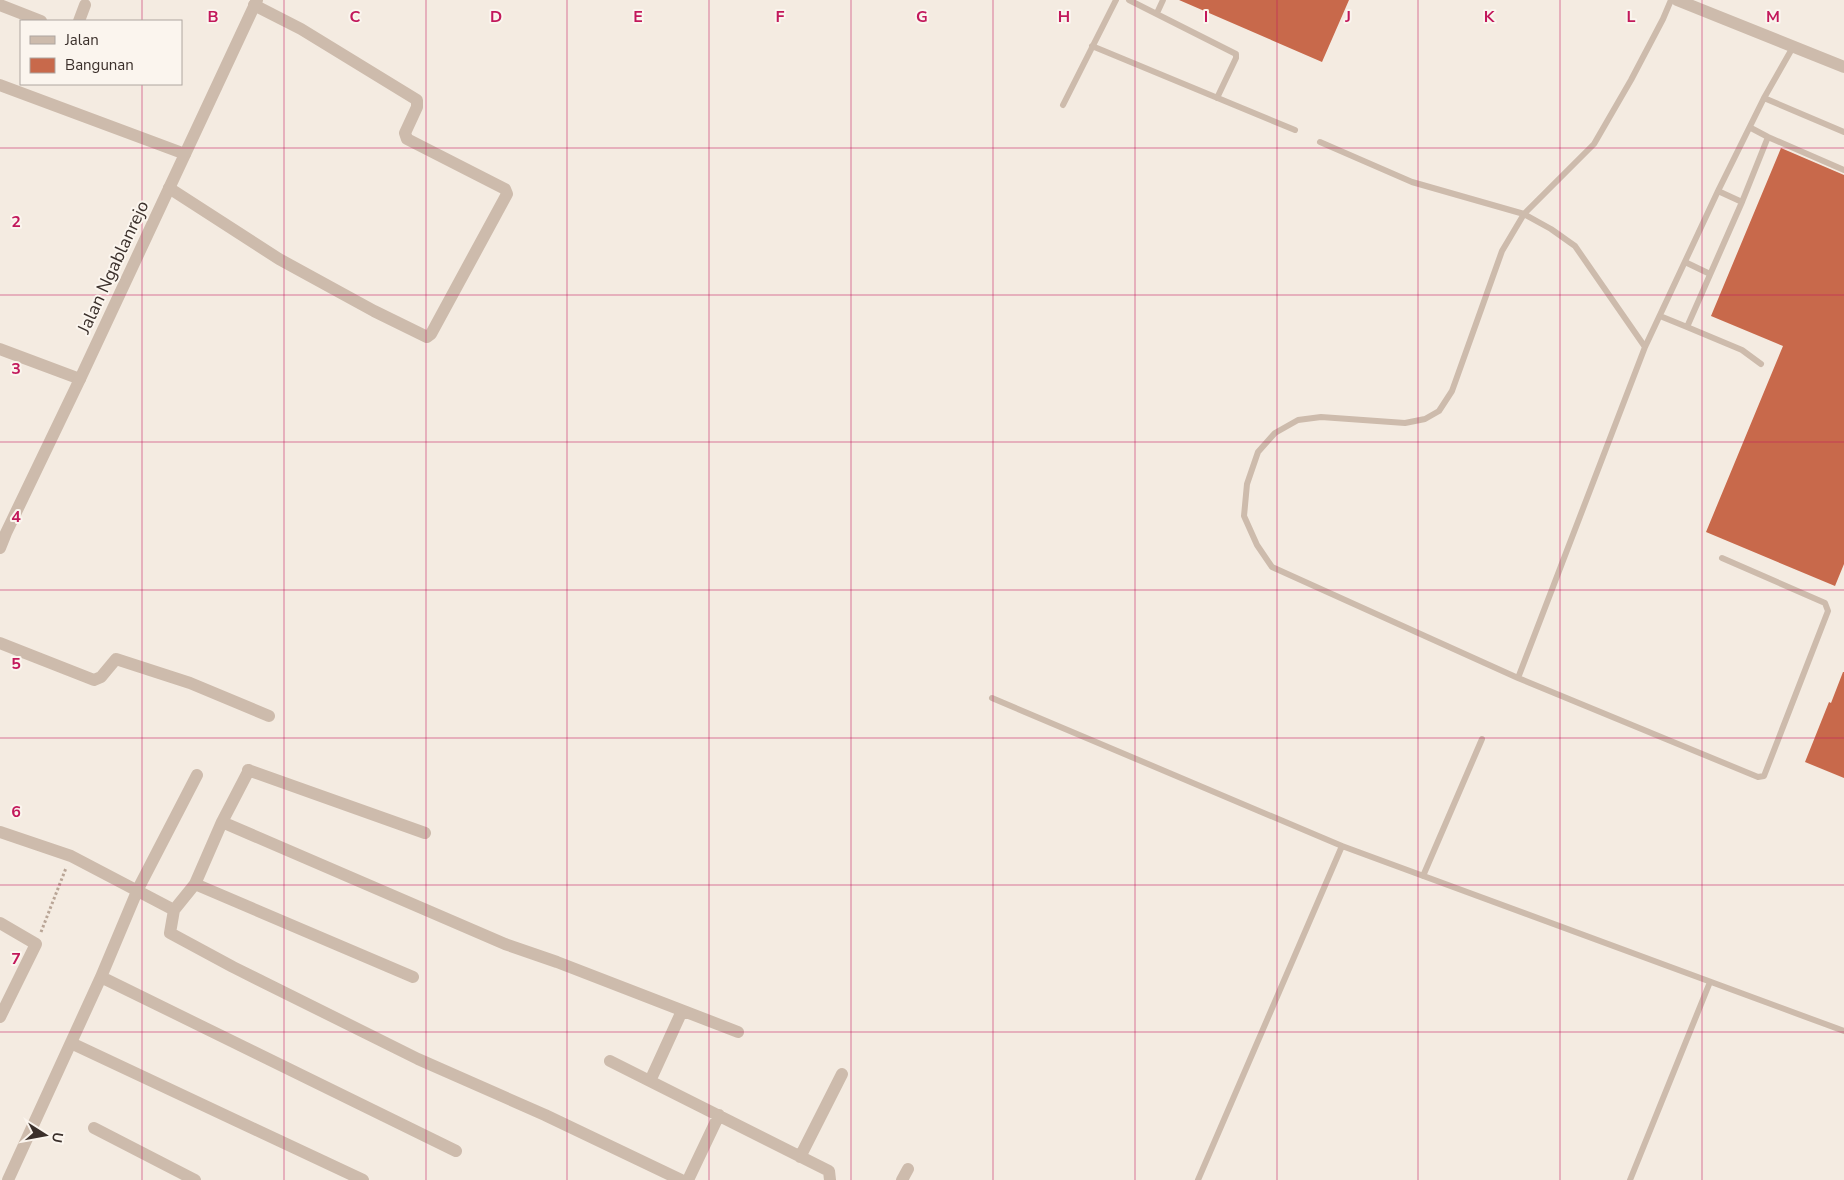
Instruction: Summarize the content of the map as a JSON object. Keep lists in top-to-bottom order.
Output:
{
  "streets": {
    "street": ["Jalan Ngablanrejo"]
  },
  "legend": ["Jalan", "Bangunan"],
  "north": "right",
  "grid": {
    "columns": [
      "B",
      "C",
      "D",
      "E",
      "F",
      "G",
      "H",
      "I",
      "J",
      "K",
      "L",
      "M"
    ],
    "rows": [
      "2",
      "3",
      "4",
      "5",
      "6",
      "7"
    ]
  }
}
